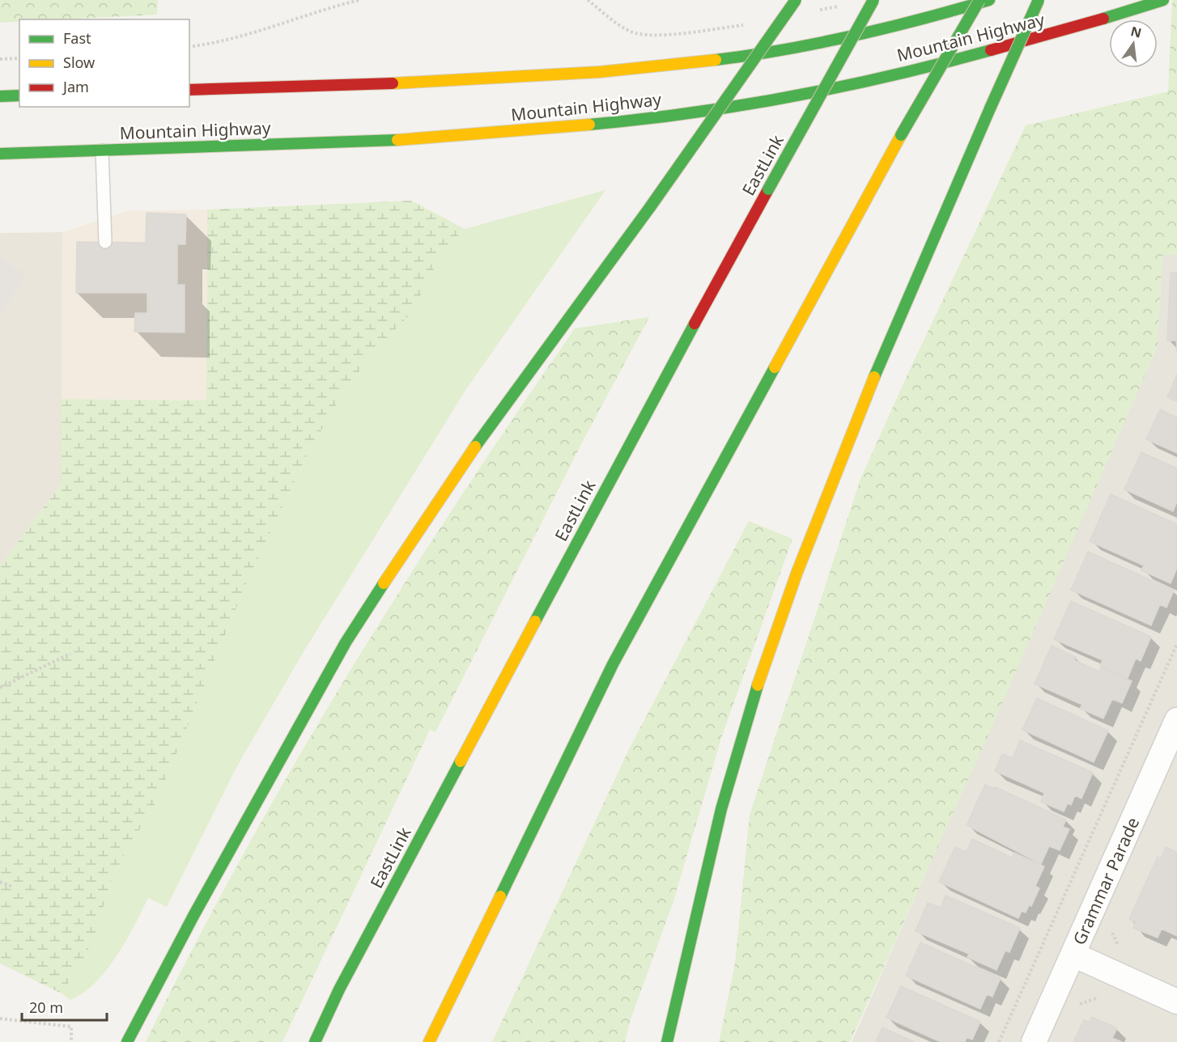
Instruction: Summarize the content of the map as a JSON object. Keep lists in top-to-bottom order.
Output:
{
  "streets": {
    "main road": ["Mountain Highway", "EastLink"],
    "street": ["Grammar Parade"]
  },
  "legend": ["Fast", "Slow", "Jam"],
  "scale_bar": "20 m",
  "north": "top"
}
